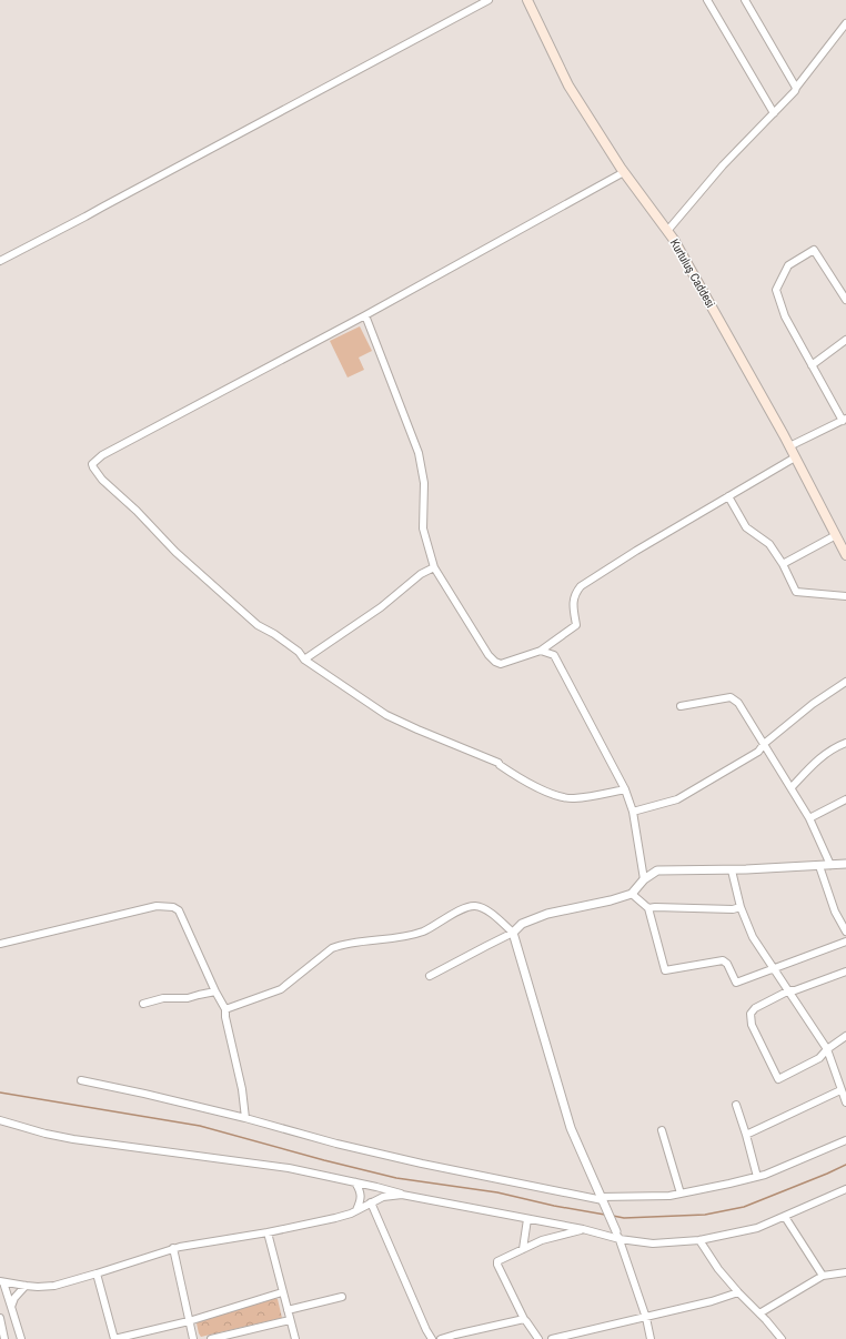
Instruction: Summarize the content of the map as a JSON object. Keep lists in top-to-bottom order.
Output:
{
  "streets": {
    "main road": ["Kurtuluş Caddesi"]
  }
}
